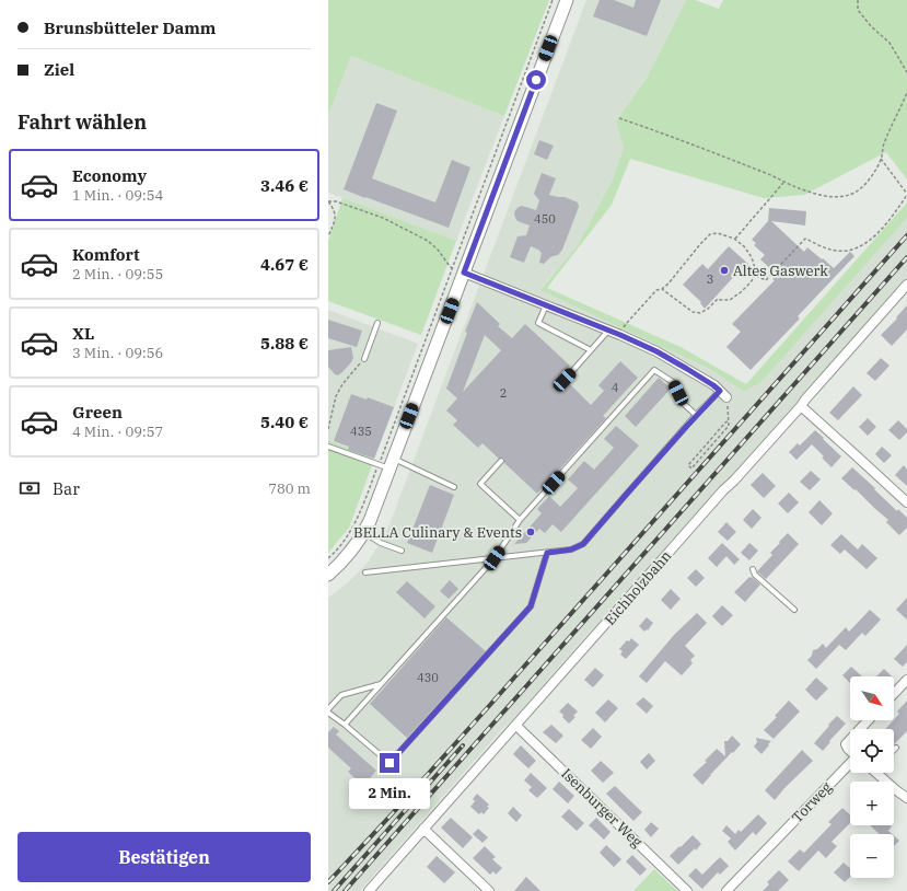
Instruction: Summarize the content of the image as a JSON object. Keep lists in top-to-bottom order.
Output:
{
  "streets": {
    "street": ["Eichholzbahn", "Torweg", "Isenburger Weg"]
  },
  "crossings": [
    ["Eichholzbahn", "Isenburger Weg"]
  ],
  "places": ["Altes Gaswerk", "BELLA Culinary & Events"],
  "house_numbers": [
    "450",
    "3",
    "4",
    "2",
    "435",
    "430"
  ],
  "north": "bottom right",
  "page": {
    "banner": ["Brunsbütteler Damm", "Ziel"],
    "heading": "Fahrt wählen",
    "list": [
      {
        "name": "Economy",
        "note": "1 Min. · 09:54",
        "value": "3.46 €"
      },
      {
        "name": "Komfort",
        "note": "2 Min. · 09:55",
        "value": "4.67 €"
      },
      {
        "name": "XL",
        "note": "3 Min. · 09:56",
        "value": "5.88 €"
      },
      {
        "name": "Green",
        "note": "4 Min. · 09:57",
        "value": "5.40 €"
      }
    ],
    "pay": ["Bar", "780 m"],
    "map_buttons": ["+", "−"],
    "bubble": "2 Min.",
    "buttons": "Bestätigen"
  }
}
